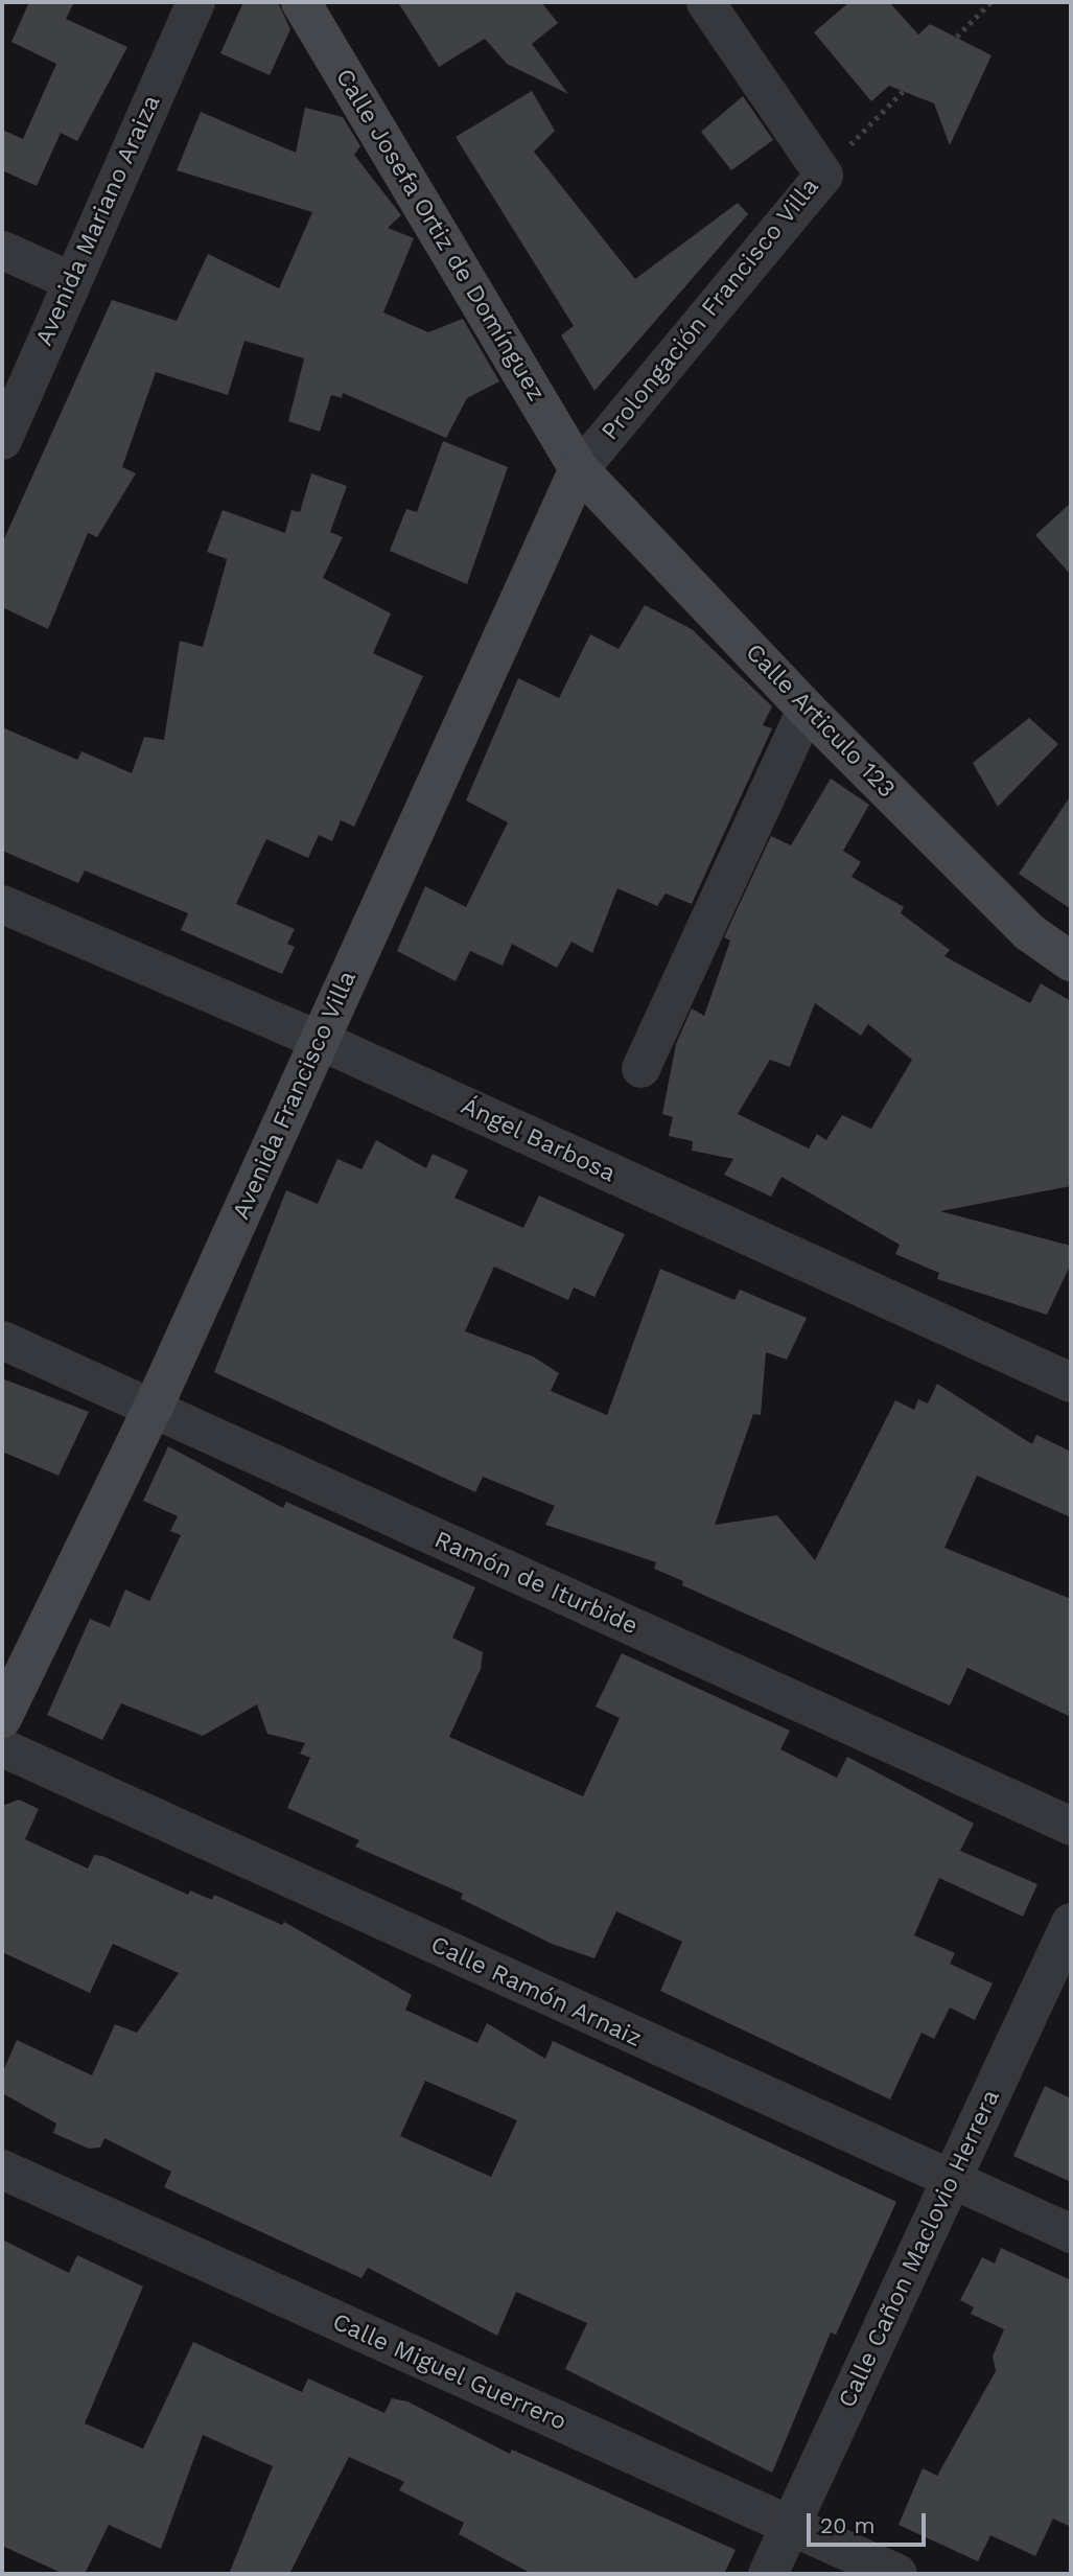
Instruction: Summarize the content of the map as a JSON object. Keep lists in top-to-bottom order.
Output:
{
  "streets": {
    "main road": ["Calle Josefa Ortiz de Domínguez", "Calle Articulo 123", "Avenida Francisco Villa"],
    "street": [
      "Avenida Mariano Araiza",
      "Prolongación Francisco Villa",
      "Ángel Barbosa",
      "Ramón de Iturbide",
      "Calle Ramón Arnaiz",
      "Calle Cañon Maclovio Herrera",
      "Calle Miguel Guerrero"
    ]
  },
  "crossings": [
    ["Calle Josefa Ortiz de Domínguez", "Prolongación Francisco Villa"],
    ["Calle Josefa Ortiz de Domínguez", "Calle Articulo 123"],
    ["Calle Josefa Ortiz de Domínguez", "Avenida Francisco Villa"],
    ["Prolongación Francisco Villa", "Calle Articulo 123"],
    ["Prolongación Francisco Villa", "Avenida Francisco Villa"],
    ["Calle Articulo 123", "Avenida Francisco Villa"],
    ["Avenida Francisco Villa", "Ángel Barbosa"],
    ["Avenida Francisco Villa", "Ramón de Iturbide"],
    ["Calle Ramón Arnaiz", "Calle Cañon Maclovio Herrera"],
    ["Calle Cañon Maclovio Herrera", "Calle Miguel Guerrero"]
  ],
  "scale_bar": "20 m"
}
